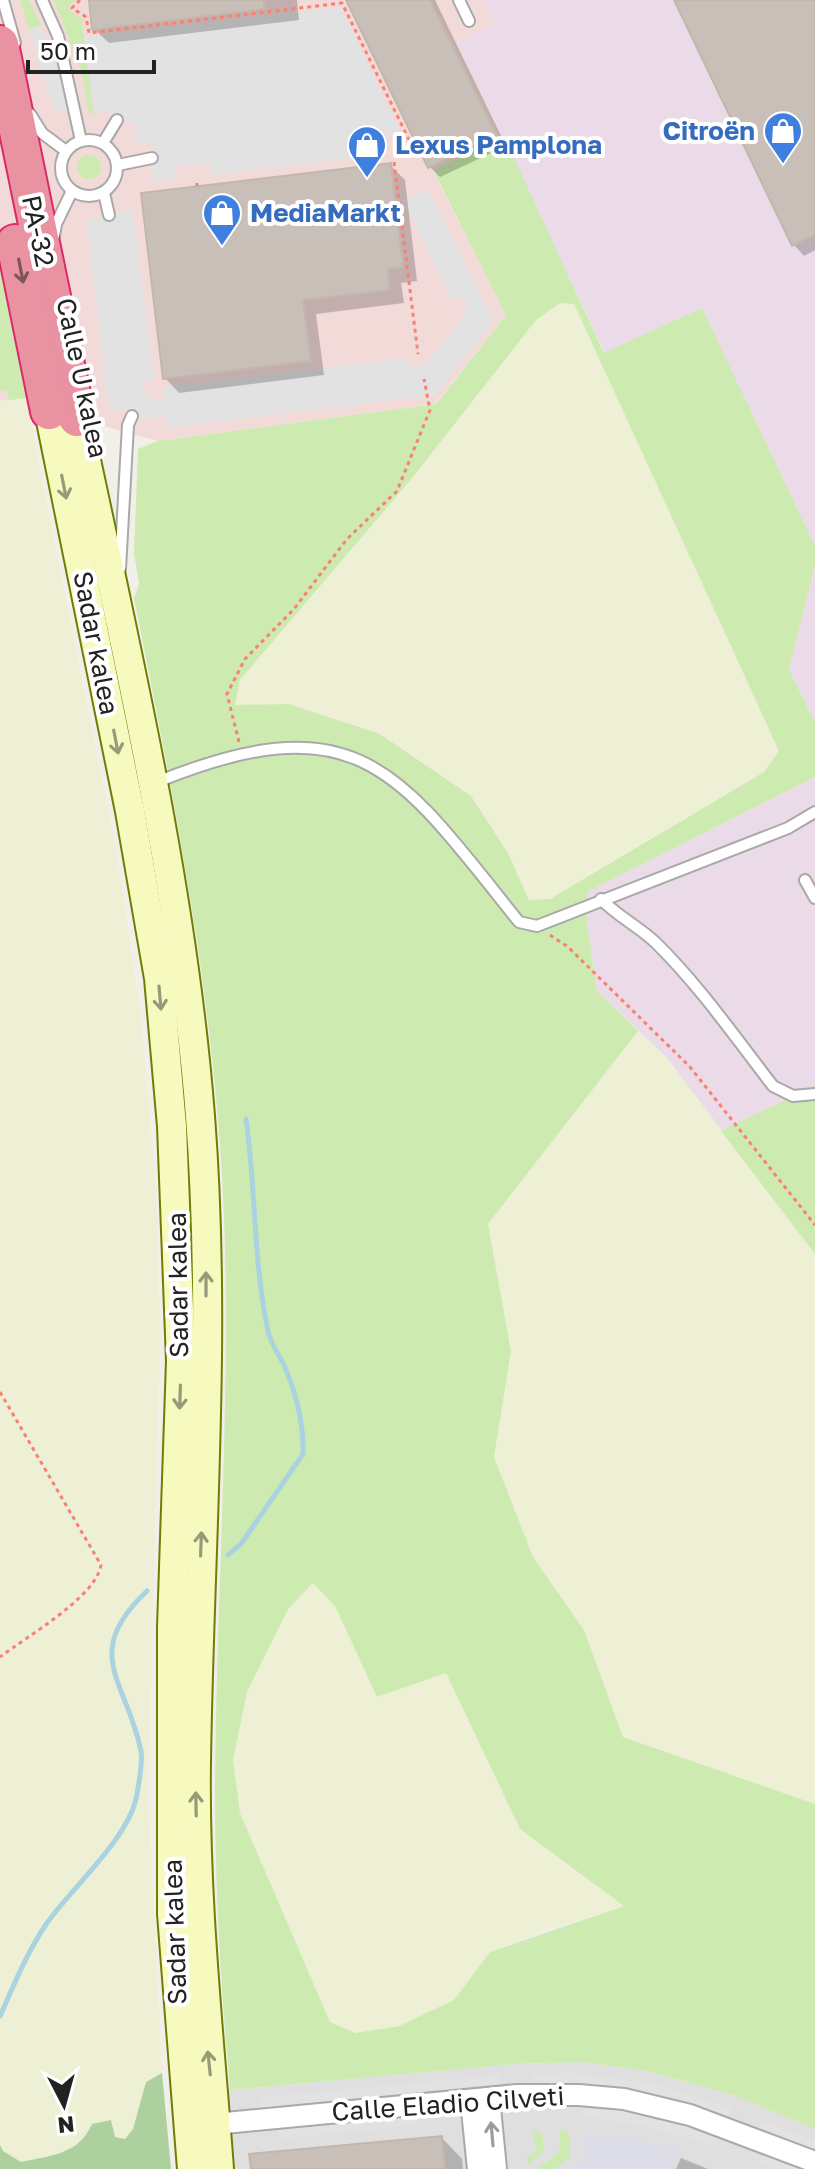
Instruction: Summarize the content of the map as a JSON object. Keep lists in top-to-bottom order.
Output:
{
  "streets": {
    "highway": ["PA-32"],
    "street": ["Sadar kalea", "Calle Eladio Cilveti"],
    "lane": ["Calle U kalea"]
  },
  "crossings": [
    ["PA-32", "Sadar kalea"],
    ["Calle U kalea", "Sadar kalea"],
    ["Sadar kalea", "Calle Eladio Cilveti"]
  ],
  "places": {
    "shop": ["Citroën", "Lexus Pamplona", "MediaMarkt"]
  },
  "scale_bar": "50 m",
  "north": "bottom"
}
